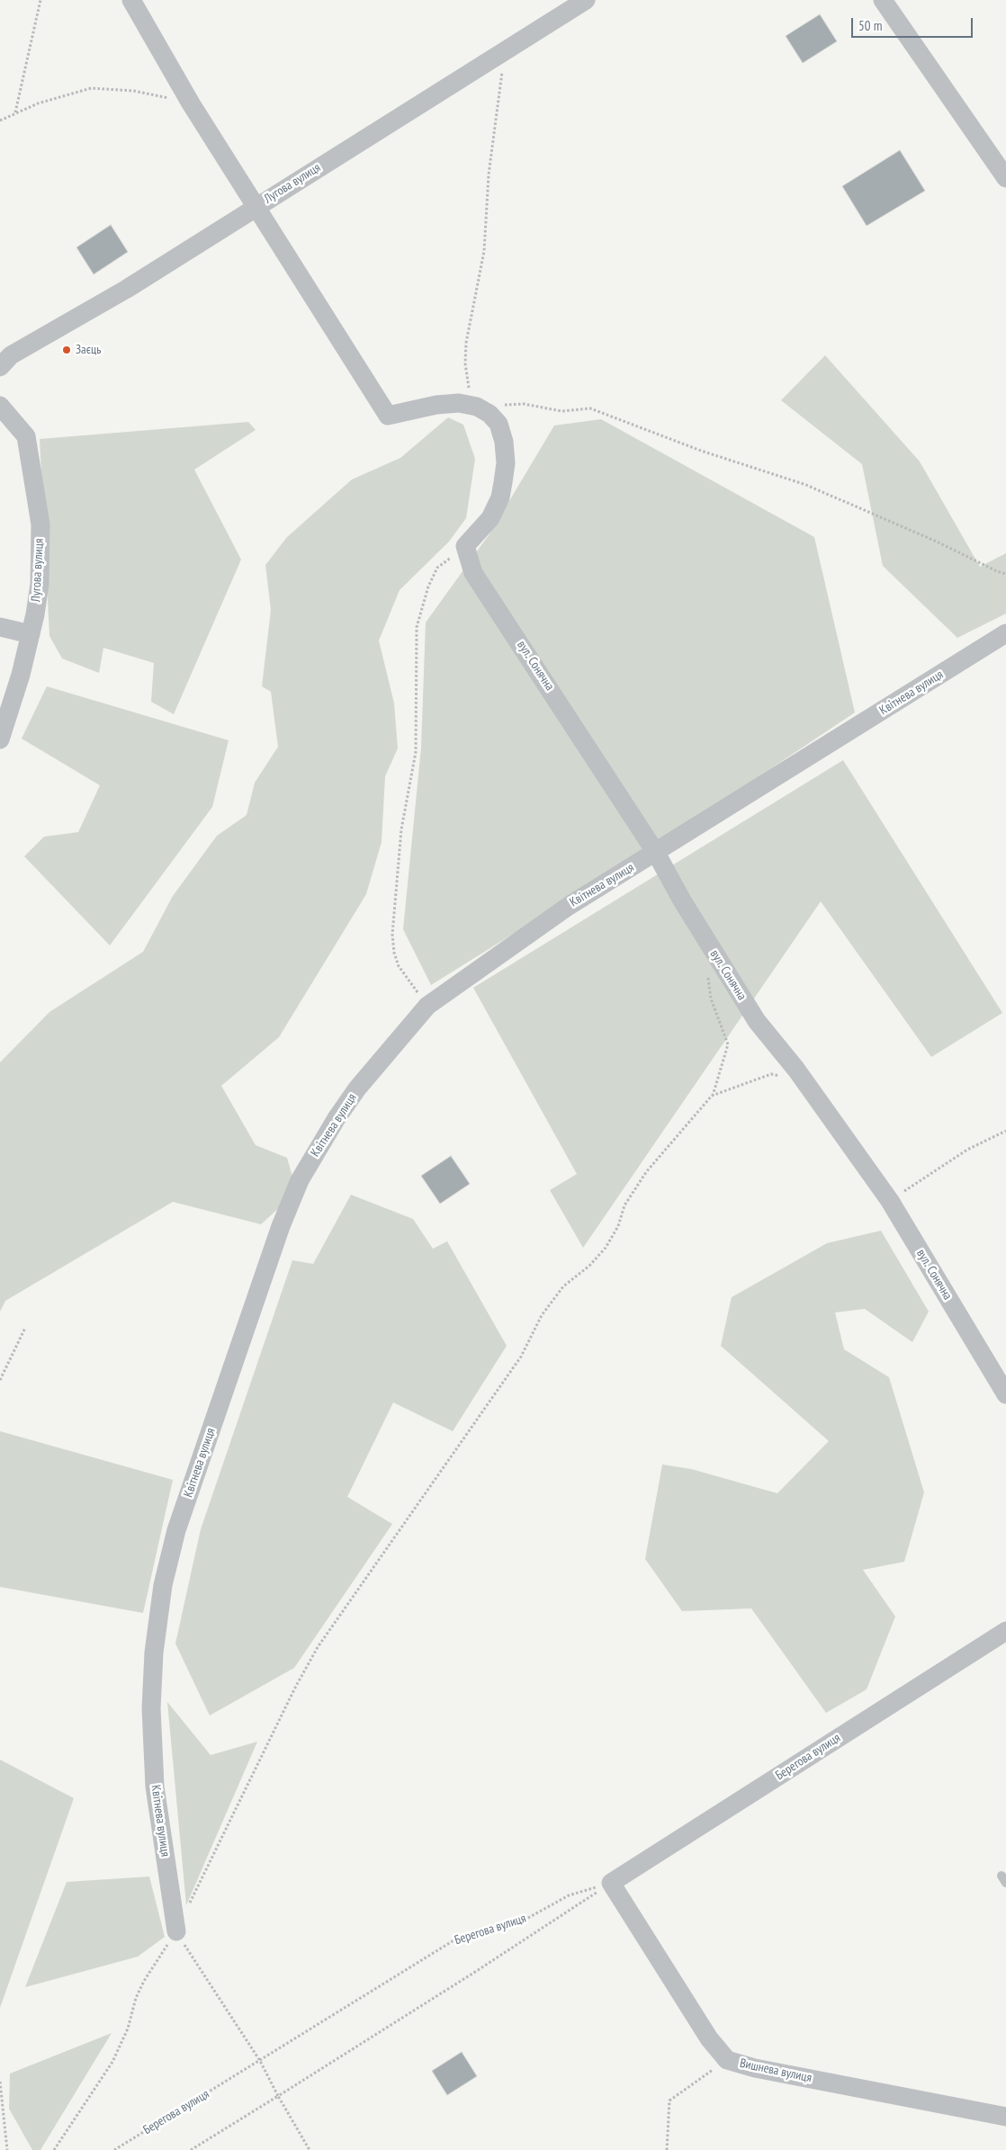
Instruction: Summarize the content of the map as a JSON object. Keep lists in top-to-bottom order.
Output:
{
  "streets": {
    "street": [
      "Лугова вулиця",
      "вул. Сонячна",
      "Квітнева вулиця",
      "Берегова вулиця",
      "Вишнева вулиця"
    ]
  },
  "crossings": [
    ["вул. Сонячна", "Квітнева вулиця"],
    ["Берегова вулиця", "Вишнева вулиця"]
  ],
  "places": ["Заєць"],
  "scale_bar": "50 m"
}
